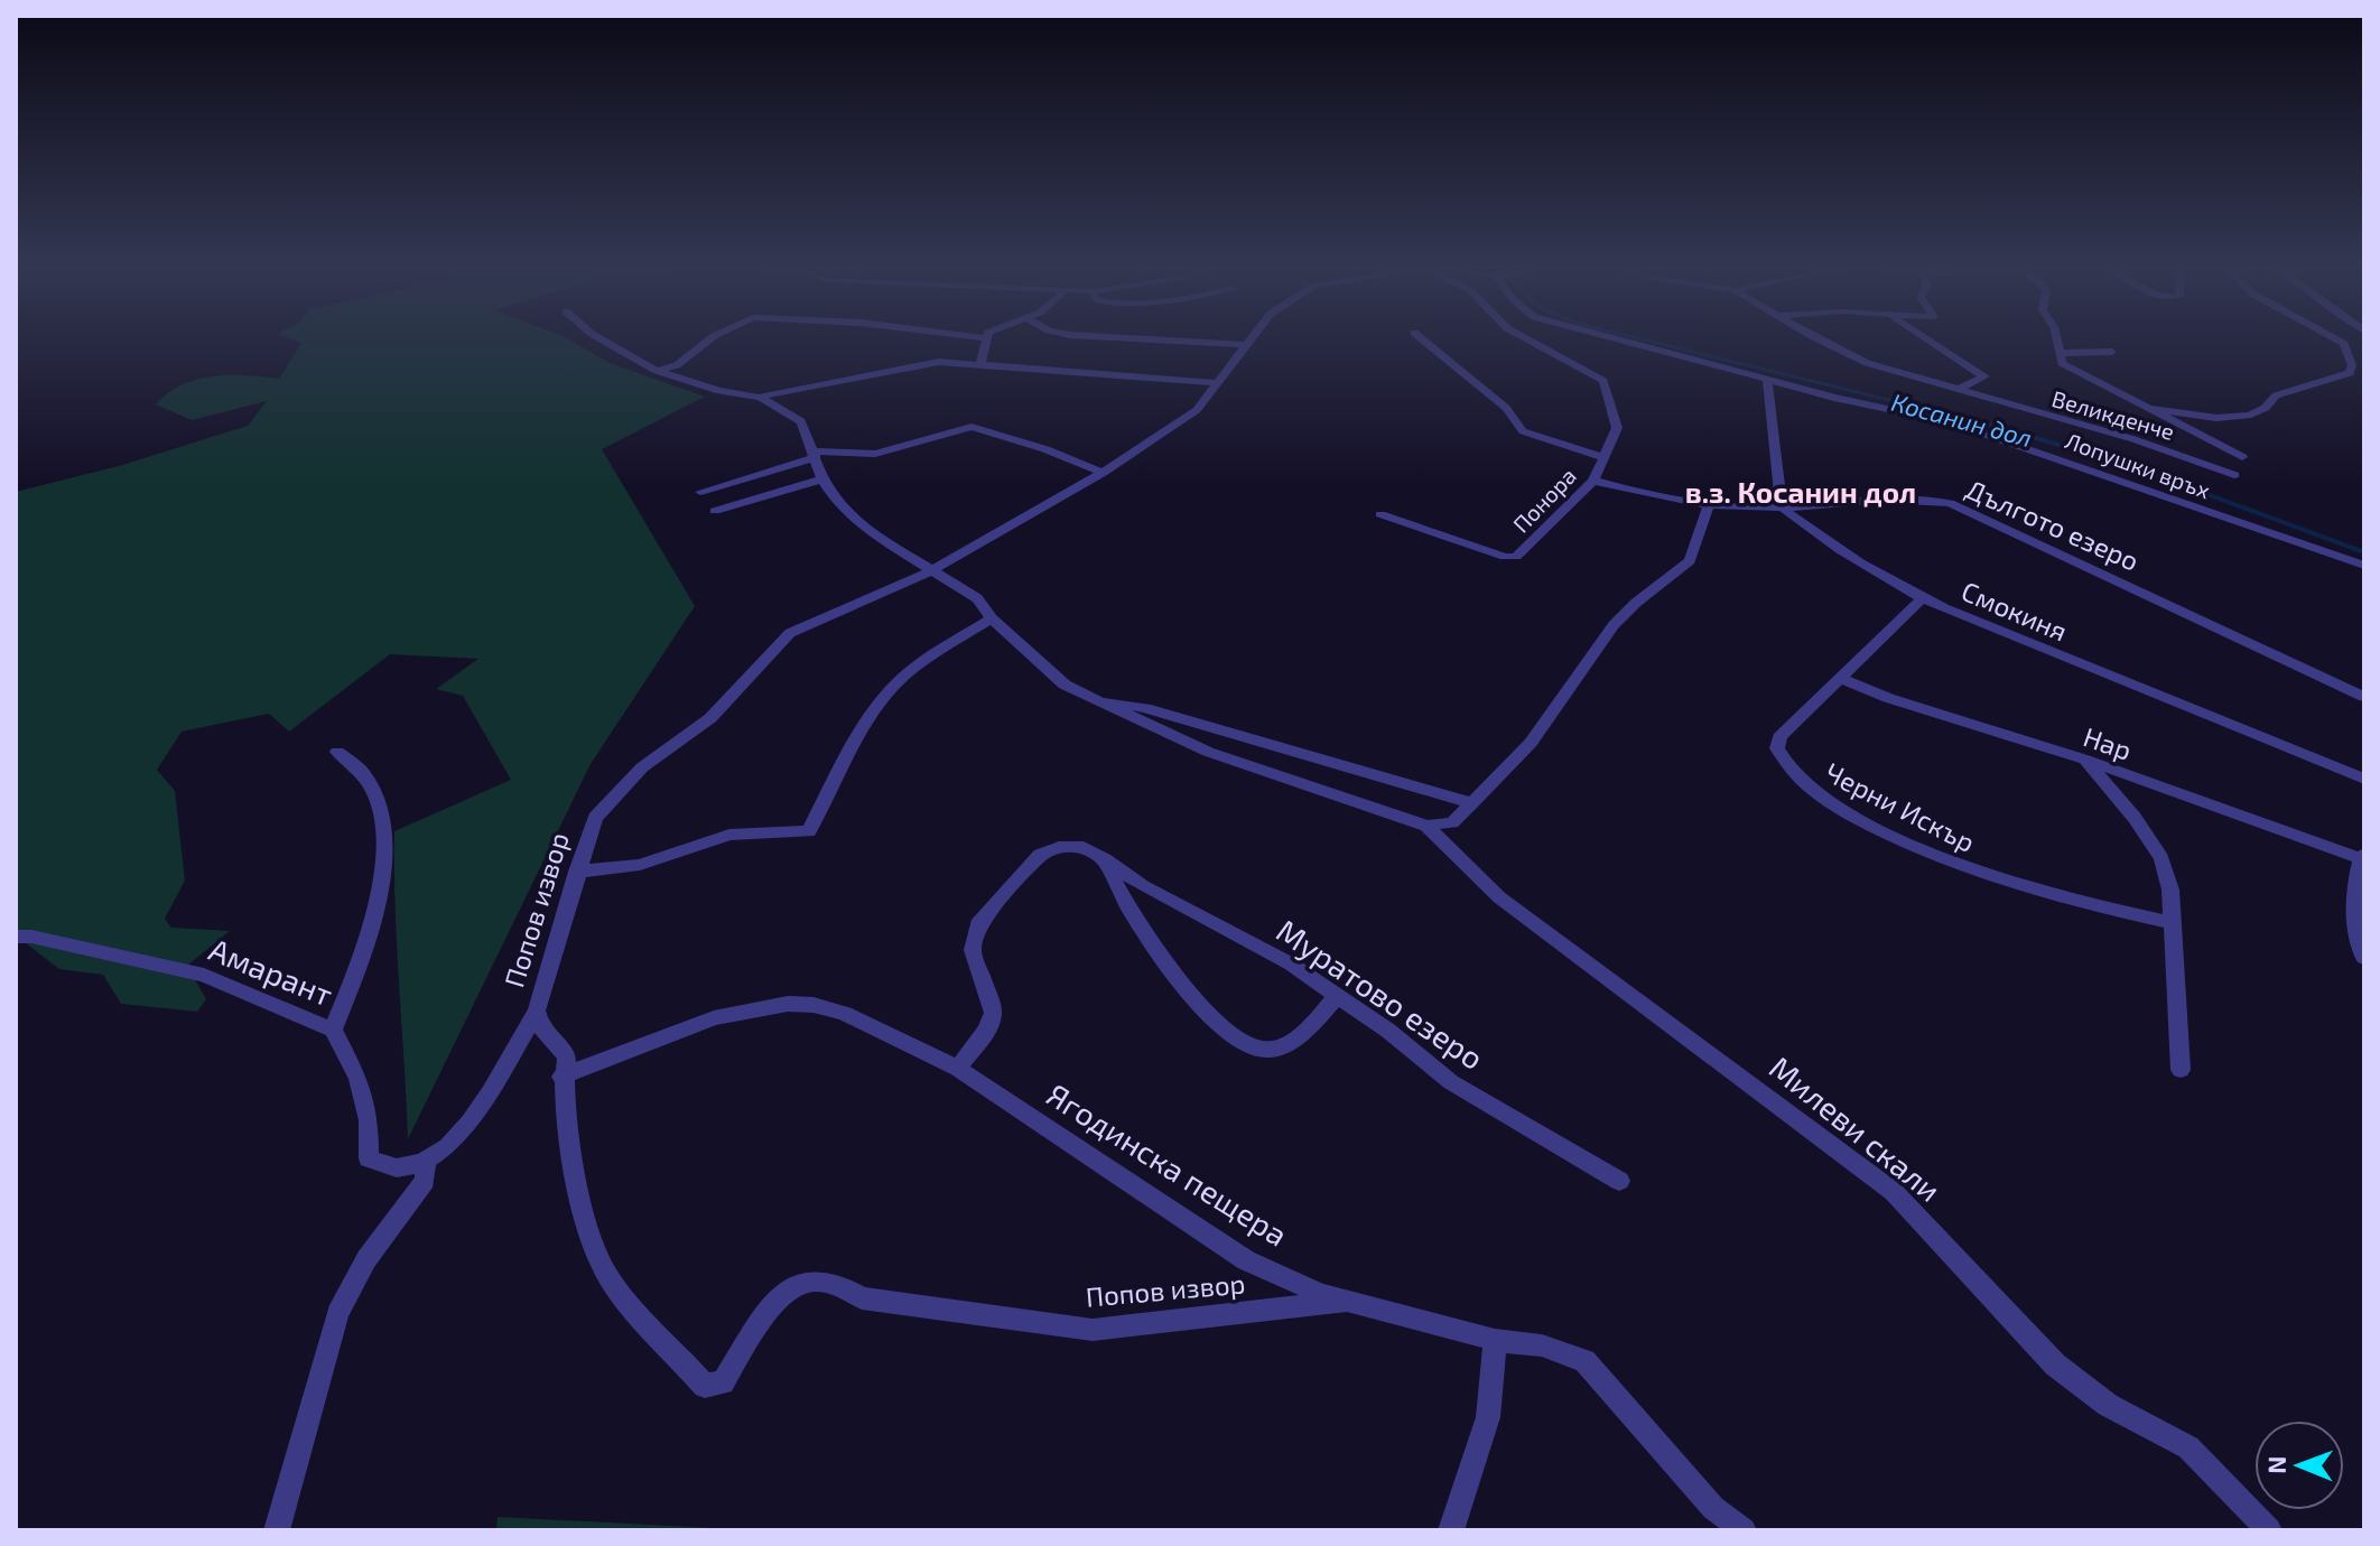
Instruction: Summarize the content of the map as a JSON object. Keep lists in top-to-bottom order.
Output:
{
  "streets": {
    "street": [
      "Великденче",
      "Лопушки връх",
      "Понора",
      "Дългото езеро",
      "Смокиня",
      "Нар",
      "Черни Искър",
      "Попов извор",
      "Амарант",
      "Муратово езеро",
      "Милеви скали",
      "Ягодинска пещера"
    ]
  },
  "crossings": [
    ["Понора", "Дългото езеро"],
    ["Дългото езеро", "Смокиня"],
    ["Смокиня", "Черни Искър"],
    ["Нар", "Черни Искър"],
    ["Попов извор", "Ягодинска пещера"],
    ["Муратово езеро", "Ягодинска пещера"]
  ],
  "districts": ["в.з. Косанин дол"],
  "water": ["Косанин дол"],
  "north": "left"
}
